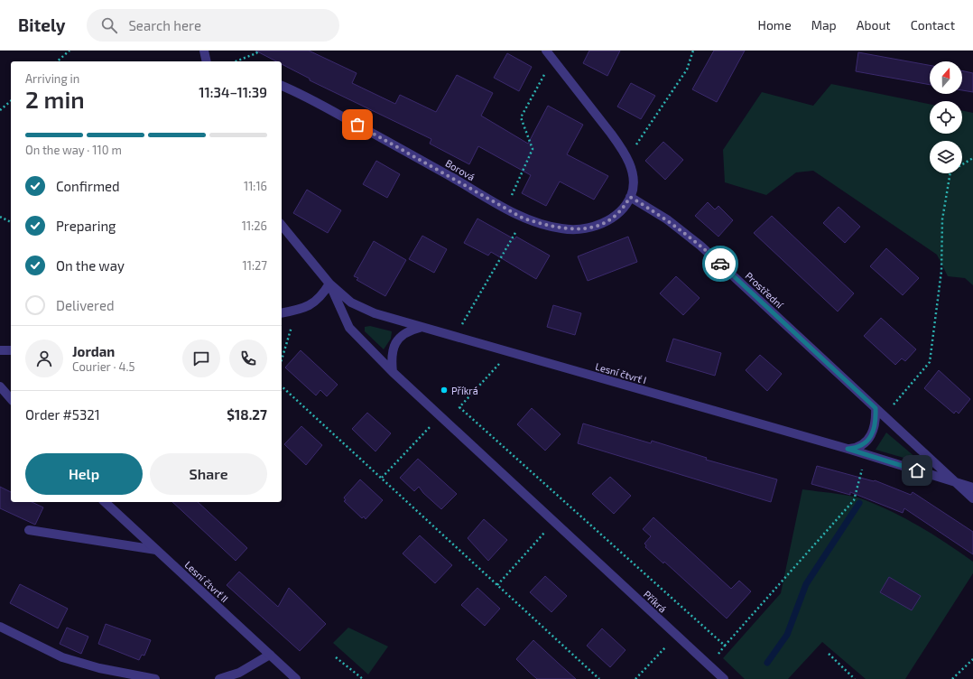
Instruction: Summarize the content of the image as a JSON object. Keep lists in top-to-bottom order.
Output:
{
  "streets": {
    "street": [
      "Borová",
      "Prostřední",
      "Lesní čtvrť I",
      "Lesní čtvrť II",
      "Příkrá"
    ]
  },
  "crossings": [
    ["Borová", "Prostřední"],
    ["Prostřední", "Lesní čtvrť I"],
    ["Lesní čtvrť I", "Příkrá"]
  ],
  "places": ["Příkrá"],
  "north": "top",
  "page": {
    "header": "Bitely",
    "search": "Search here",
    "nav": [
      "Home",
      "Map",
      "About",
      "Contact"
    ],
    "heading": ["2 min", "Arriving in", "11:34–11:39"],
    "panel": [
      "Jordan",
      "Courier · 4.5",
      "Order #5321",
      "$18.27"
    ],
    "bar": "On the way · 110 m",
    "list": [
      ["Confirmed", "11:16"],
      ["Preparing", "11:26"],
      ["On the way", "11:27"],
      "Delivered"
    ],
    "buttons": ["Help", "Share"]
  }
}
